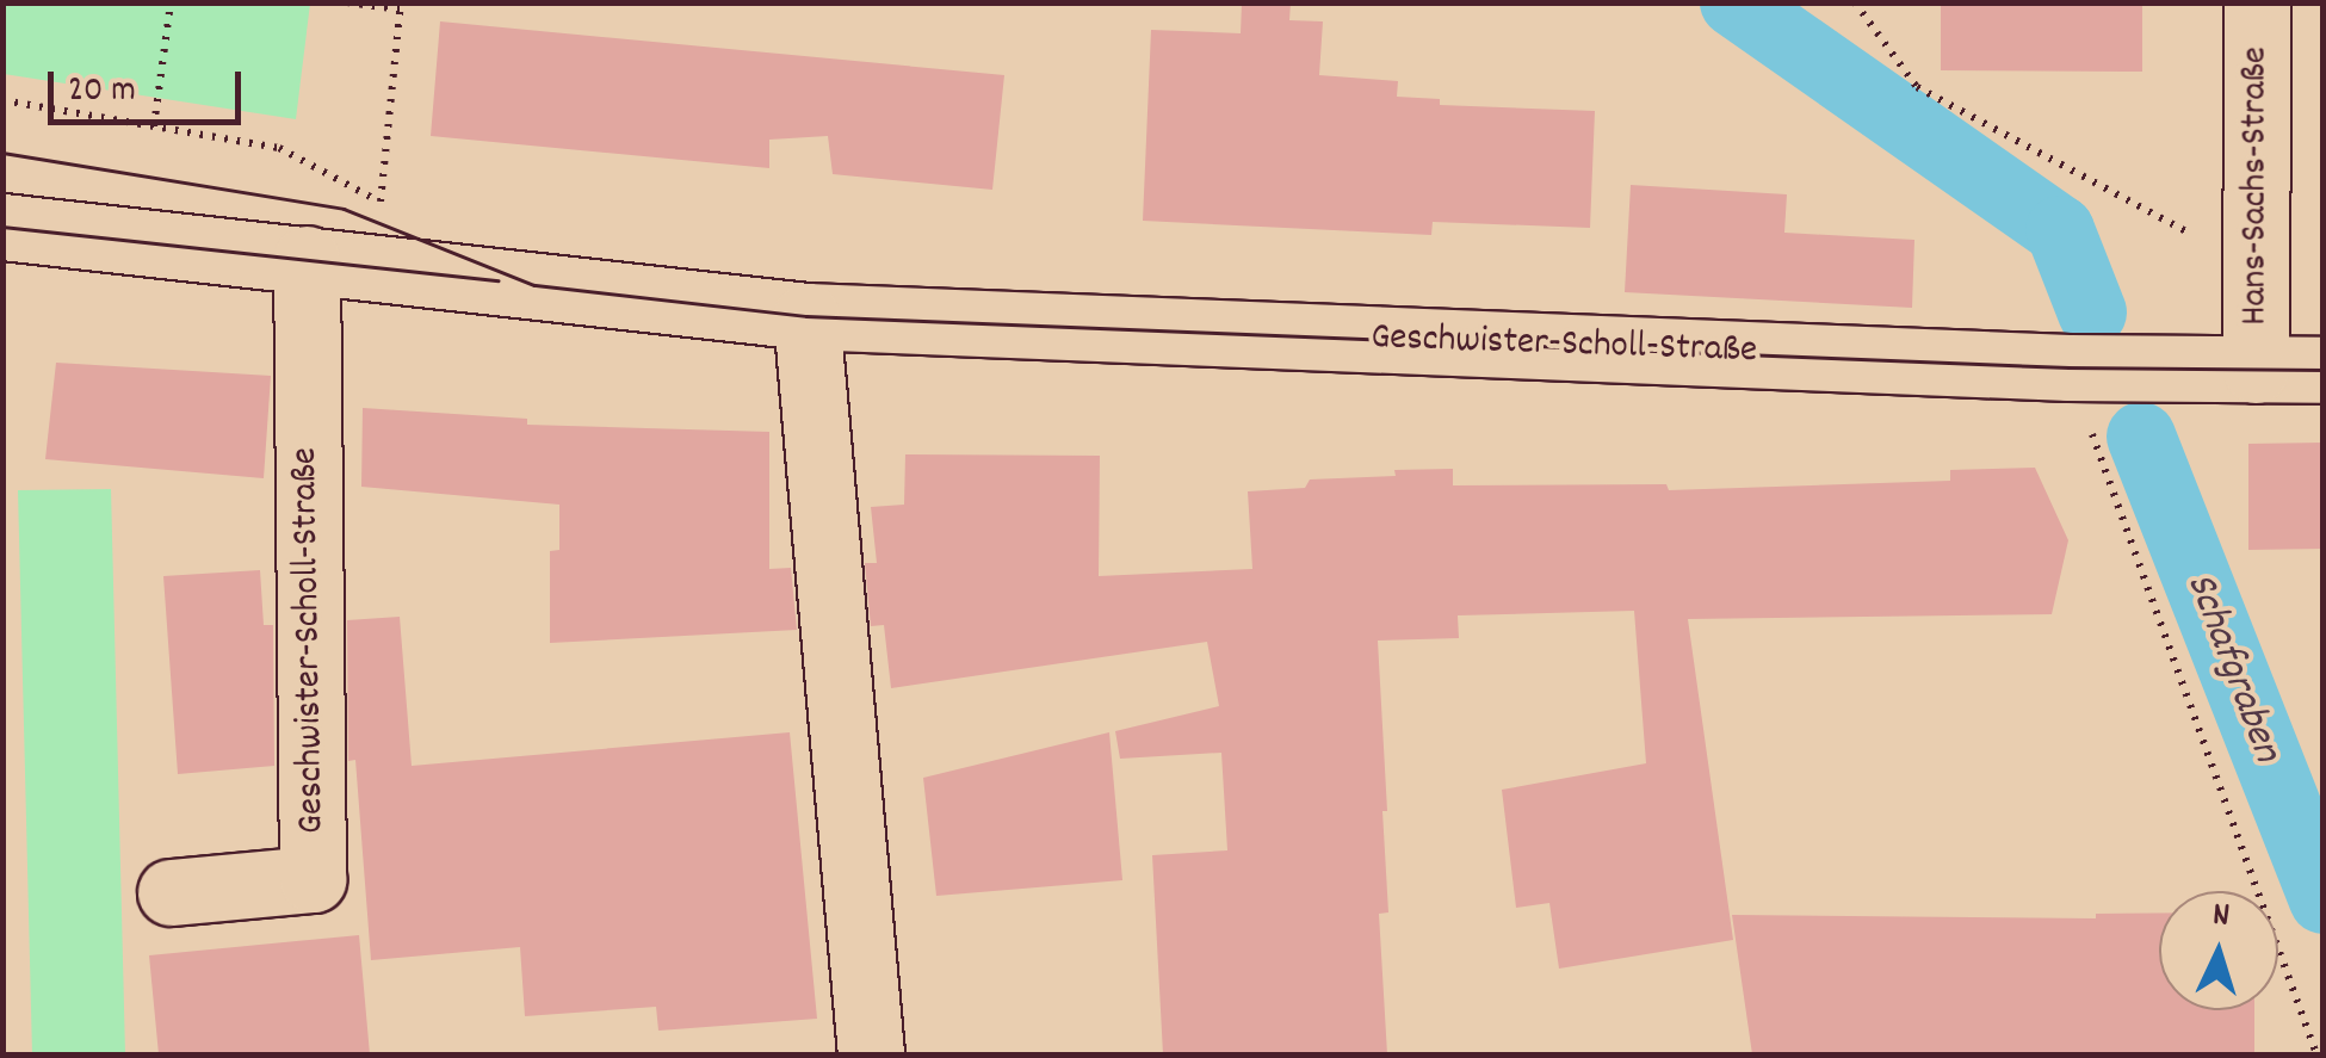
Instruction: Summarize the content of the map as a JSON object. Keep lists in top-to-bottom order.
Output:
{
  "streets": {
    "street": ["Hans-Sachs-Straße", "Geschwister-Scholl-Straße"]
  },
  "crossings": [
    ["Hans-Sachs-Straße", "Geschwister-Scholl-Straße"]
  ],
  "water": ["Schafgraben"],
  "scale_bar": "20 m",
  "north": "top"
}
